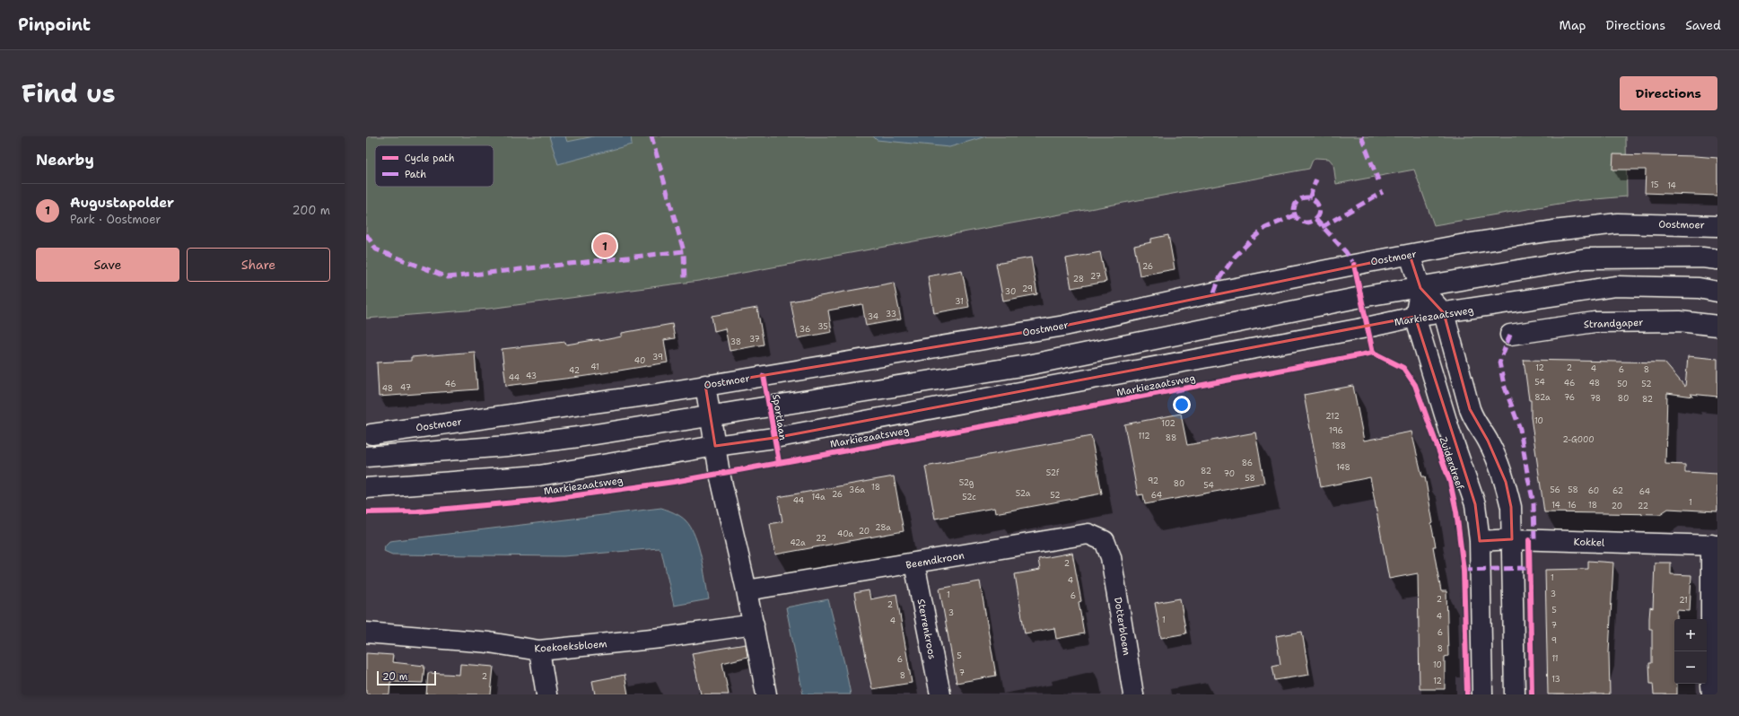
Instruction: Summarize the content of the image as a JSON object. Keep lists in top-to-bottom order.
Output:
{
  "streets": {
    "street": [
      "Oostmoer",
      "Markiezaatsweg",
      "Strandgaper",
      "Zuiderdreef",
      "Kokkel",
      "Beemdkroon",
      "Dotterbloem",
      "Sterrenkroos",
      "Koekoeksbloem"
    ],
    "cycle path": ["Sportlaan"]
  },
  "crossings": [
    ["Oostmoer", "Zuiderdreef"],
    ["Markiezaatsweg", "Zuiderdreef"],
    ["Zuiderdreef", "Kokkel"],
    ["Beemdkroon", "Dotterbloem"],
    ["Beemdkroon", "Sterrenkroos"]
  ],
  "house_numbers": [
    "15",
    "14",
    "26",
    "27",
    "28",
    "29",
    "30",
    "31",
    "33",
    "34",
    "35",
    "36",
    "37",
    "38",
    "39",
    "40",
    "41",
    "12",
    "2",
    "4",
    "6",
    "8",
    "42",
    "43",
    "44",
    "54",
    "46",
    "48",
    "46",
    "50",
    "52",
    "47",
    "48",
    "82a",
    "76",
    "78",
    "80",
    "82",
    "212",
    "10",
    "102",
    "196",
    "112",
    "88",
    "2-G000",
    "188",
    "86",
    "148",
    "82",
    "52f",
    "70",
    "58",
    "92",
    "52g",
    "80",
    "54",
    "18",
    "36a",
    "56",
    "58",
    "60",
    "62",
    "64",
    "52a",
    "26",
    "52",
    "64",
    "14a",
    "52c",
    "44",
    "1",
    "14",
    "16",
    "18",
    "20",
    "22",
    "28a",
    "20",
    "40a",
    "22",
    "42a",
    "2",
    "1",
    "4",
    "3",
    "1",
    "6",
    "2",
    "21",
    "2",
    "5",
    "3",
    "4",
    "1",
    "4",
    "7",
    "6",
    "9",
    "8",
    "5",
    "11",
    "6",
    "10",
    "7",
    "8",
    "2",
    "13",
    "12"
  ],
  "legend": ["Cycle path", "Path"],
  "scale_bar": "20 m",
  "page": {
    "header": "Pinpoint",
    "nav": ["Map", "Directions", "Saved"],
    "title": "Find us",
    "buttons": [
      "Directions",
      ["Save", "Share"]
    ],
    "heading": "Nearby",
    "list": [
      {
        "mark": "1",
        "name": "Augustapolder",
        "note": "Park · Oostmoer",
        "value": "200 m"
      }
    ],
    "pins": "1",
    "map_buttons": ["+", "−"],
    "scale": "20 m"
  }
}
